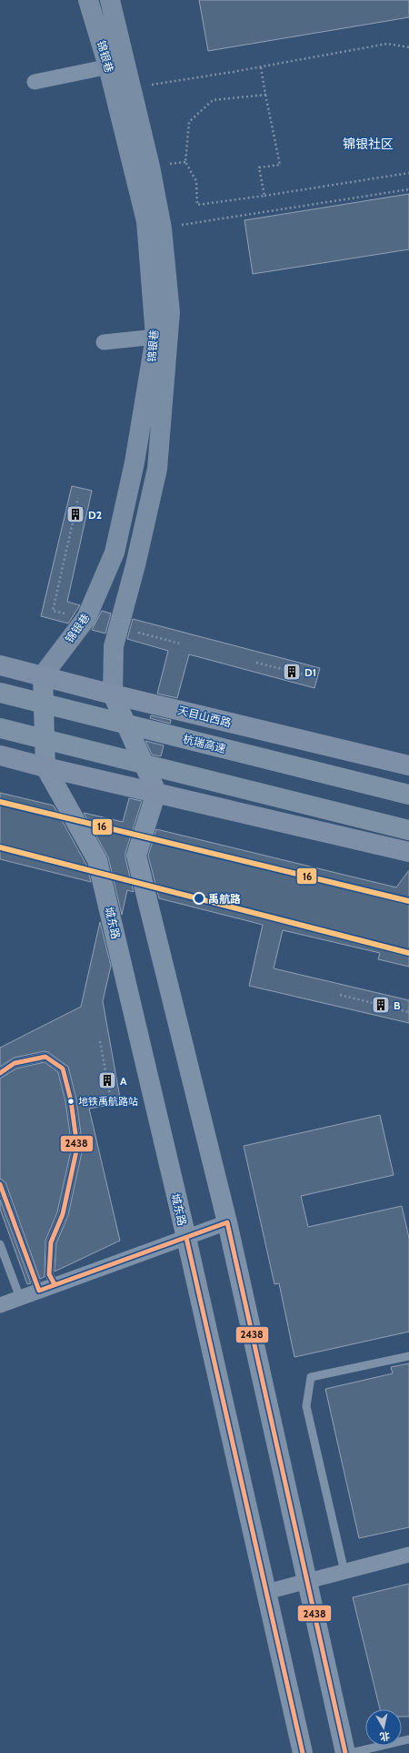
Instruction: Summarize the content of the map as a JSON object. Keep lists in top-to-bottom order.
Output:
{
  "streets": {
    "highway": ["天目山西路", "杭瑞高速"],
    "main road": ["锦银巷"],
    "street": ["城东路"]
  },
  "crossings": [
    ["锦银巷", "天目山西路"],
    ["锦银巷", "城东路"],
    ["天目山西路", "城东路"]
  ],
  "districts": ["锦银社区"],
  "places": {
    "building": [
      "D2",
      "D1",
      "B",
      "A"
    ],
    "other": ["禹航路", "地铁禹航路站"]
  },
  "lines": ["transit line 16", "transit line 2438"],
  "north": "bottom"
}
